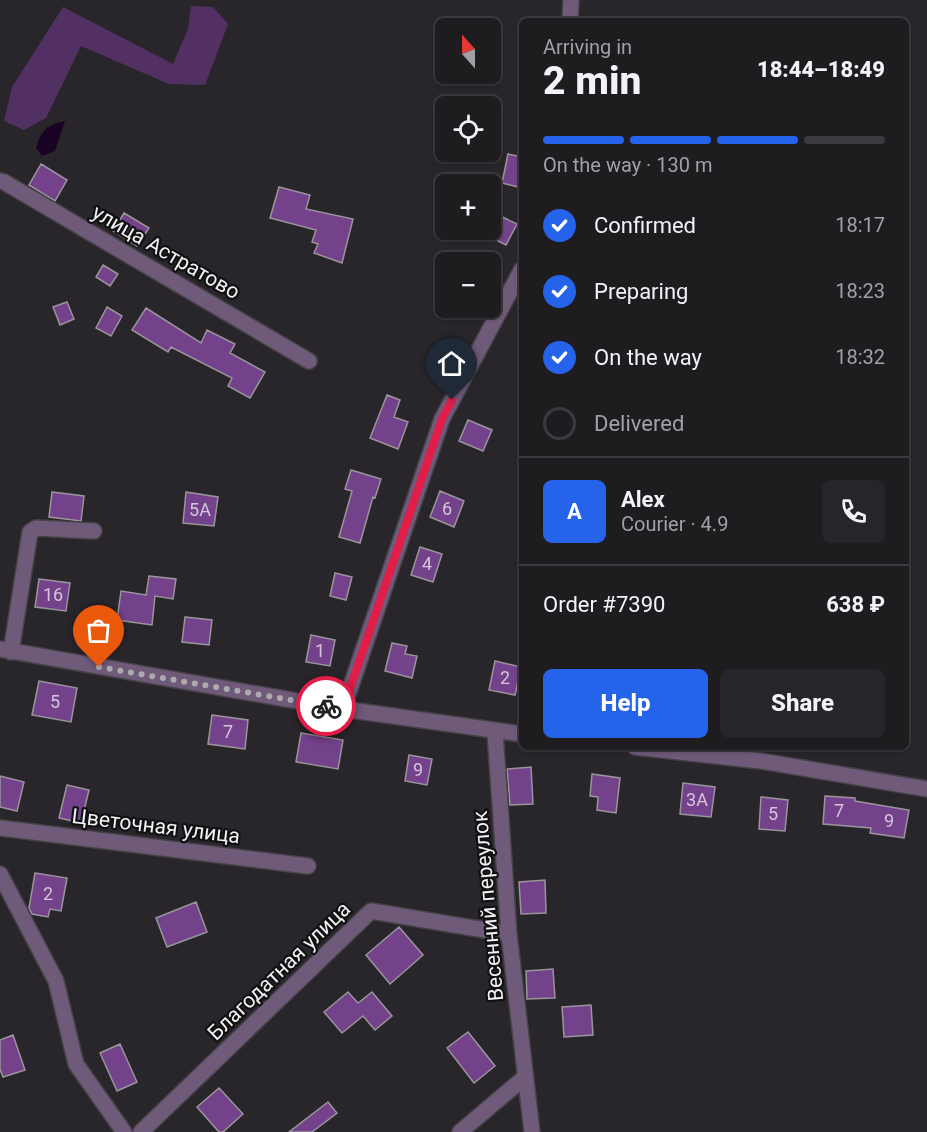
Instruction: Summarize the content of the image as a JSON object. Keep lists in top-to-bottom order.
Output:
{
  "streets": {
    "street": [
      "улица Астратово",
      "Цветочная улица",
      "Весенний переулок",
      "Благодатная улица"
    ]
  },
  "crossings": [
    ["Весенний переулок", "Благодатная улица"]
  ],
  "house_numbers": [
    "6",
    "5А",
    "4",
    "16",
    "1",
    "2",
    "5",
    "7",
    "9",
    "3А",
    "7",
    "5",
    "9",
    "2"
  ],
  "north": "top",
  "page": {
    "map_buttons": ["+", "−"],
    "heading": ["2 min", "Arriving in", "18:44–18:49"],
    "panel": [
      "Alex",
      "Courier · 4.9",
      "Order #7390",
      "638 ₽"
    ],
    "bar": "On the way · 130 m",
    "list": [
      ["Confirmed", "18:17"],
      ["Preparing", "18:23"],
      ["On the way", "18:32"],
      "Delivered"
    ],
    "round": "A",
    "buttons": ["Help", "Share"]
  }
}
